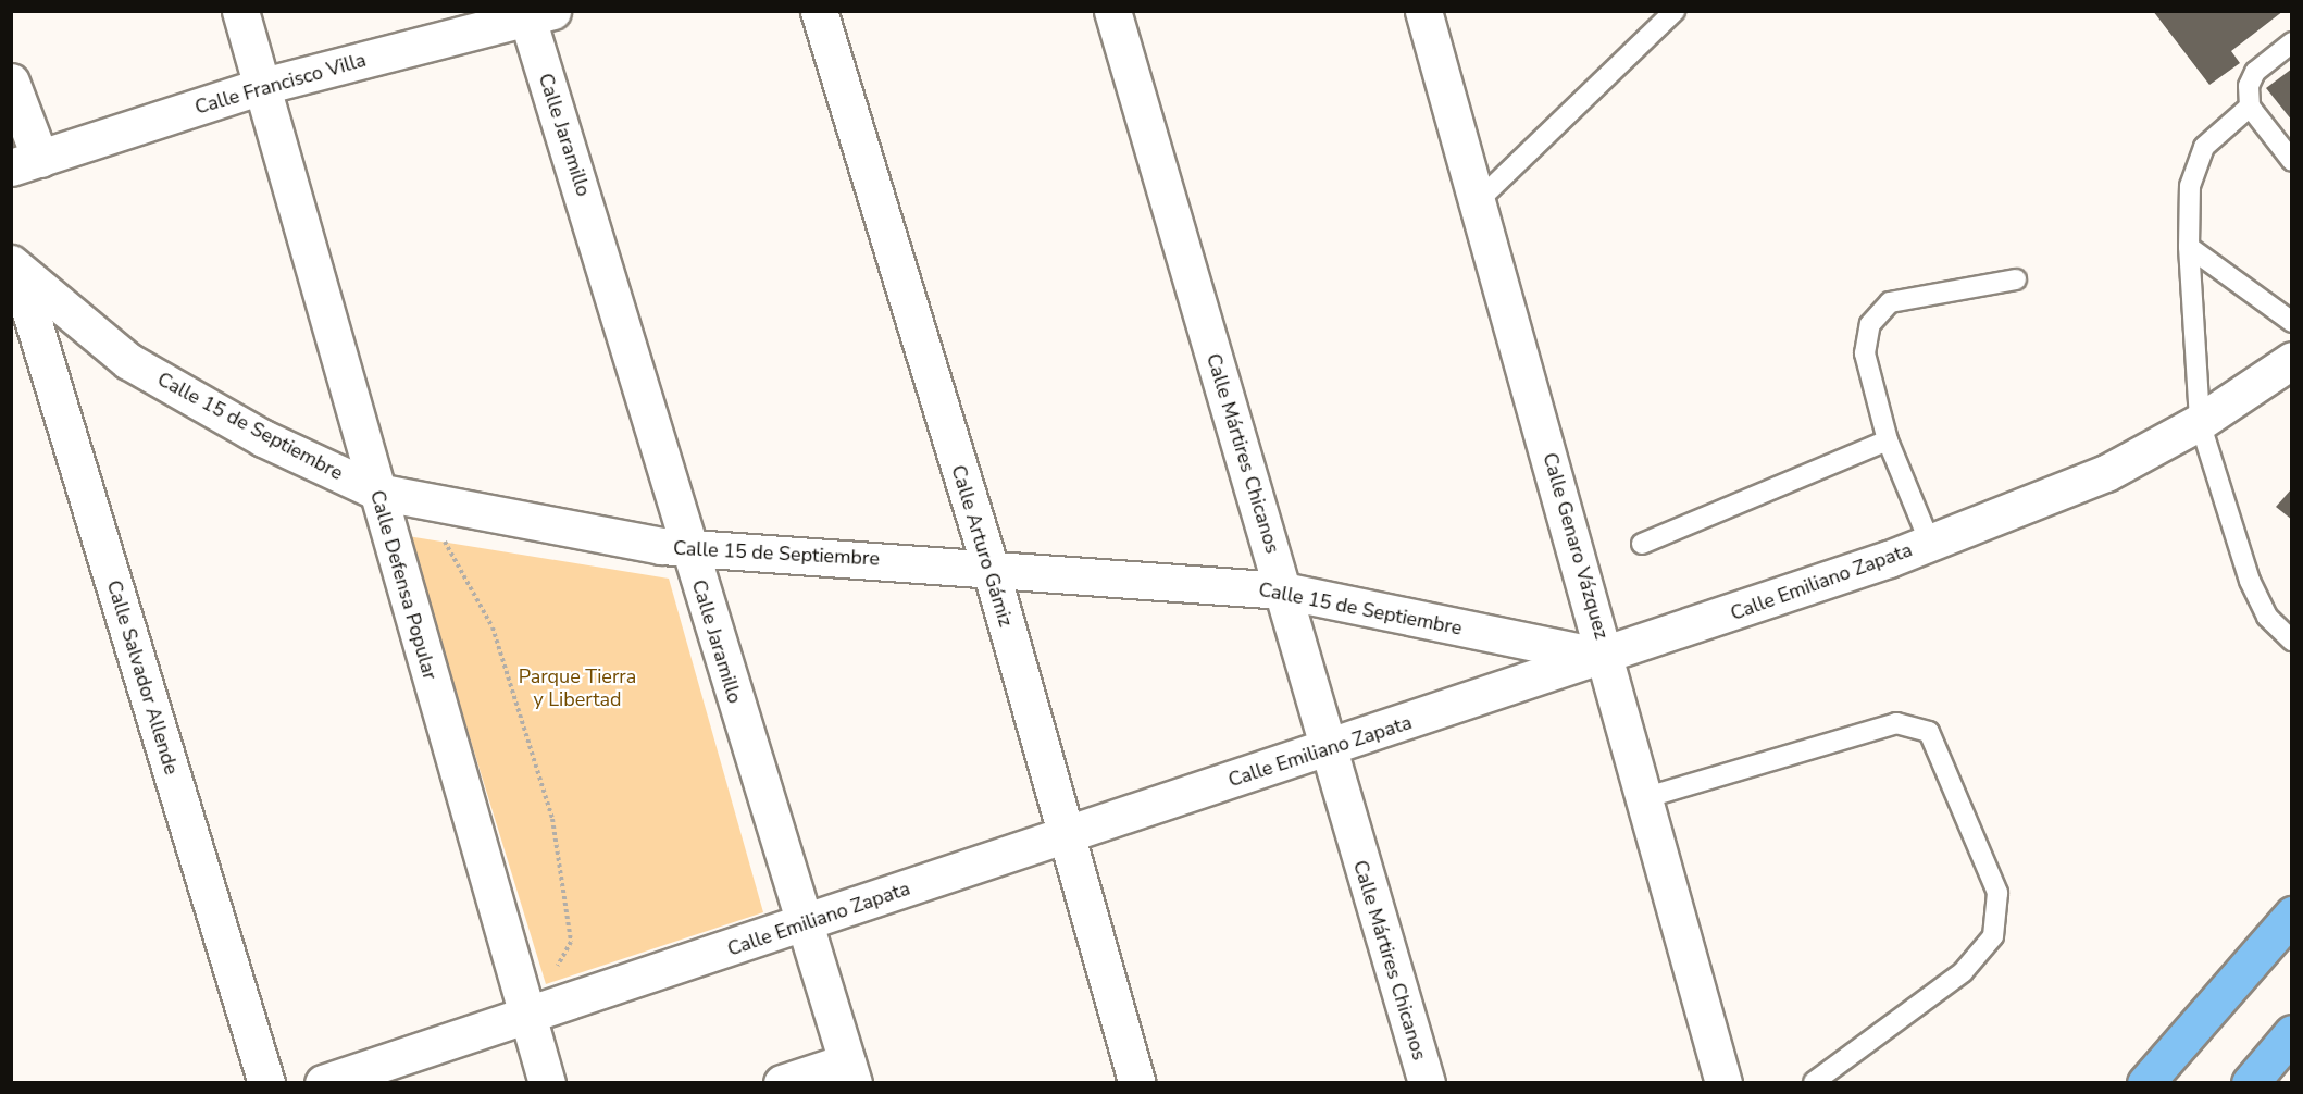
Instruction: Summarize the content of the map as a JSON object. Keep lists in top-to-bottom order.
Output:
{
  "streets": {
    "street": [
      "Calle Francisco Villa",
      "Calle Jaramillo",
      "Calle 15 de Septiembre",
      "Calle Mártires Chicanos",
      "Calle Arturo Gámiz",
      "Calle Genaro Vázquez",
      "Calle Emiliano Zapata",
      "Calle Defensa Popular",
      "Calle Salvador Allende"
    ]
  },
  "crossings": [
    ["Calle Francisco Villa", "Calle Jaramillo"],
    ["Calle Francisco Villa", "Calle Defensa Popular"],
    ["Calle Jaramillo", "Calle 15 de Septiembre"],
    ["Calle Jaramillo", "Calle Emiliano Zapata"],
    ["Calle 15 de Septiembre", "Calle Mártires Chicanos"],
    ["Calle 15 de Septiembre", "Calle Arturo Gámiz"],
    ["Calle 15 de Septiembre", "Calle Genaro Vázquez"],
    ["Calle 15 de Septiembre", "Calle Emiliano Zapata"],
    ["Calle 15 de Septiembre", "Calle Defensa Popular"],
    ["Calle 15 de Septiembre", "Calle Salvador Allende"],
    ["Calle Mártires Chicanos", "Calle Emiliano Zapata"],
    ["Calle Arturo Gámiz", "Calle Emiliano Zapata"],
    ["Calle Genaro Vázquez", "Calle Emiliano Zapata"],
    ["Calle Emiliano Zapata", "Calle Defensa Popular"]
  ],
  "parks": ["Parque Tierra y Libertad"]
}
